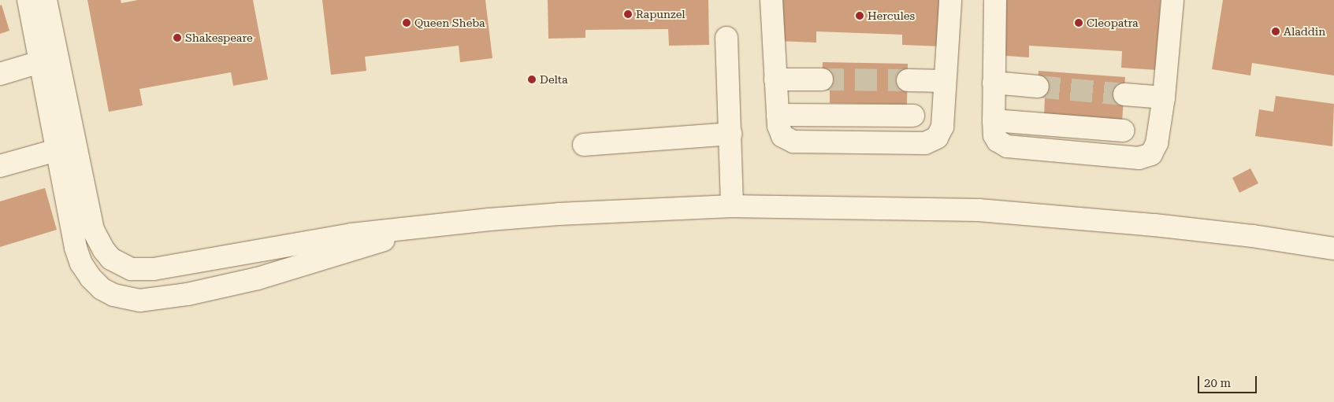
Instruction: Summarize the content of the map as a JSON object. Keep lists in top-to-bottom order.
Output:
{
  "places": [
    "Rapunzel",
    "Hercules",
    "Queen Sheba",
    "Cleopatra",
    "Aladdin",
    "Shakespeare",
    "Delta"
  ],
  "scale_bar": "20 m"
}
